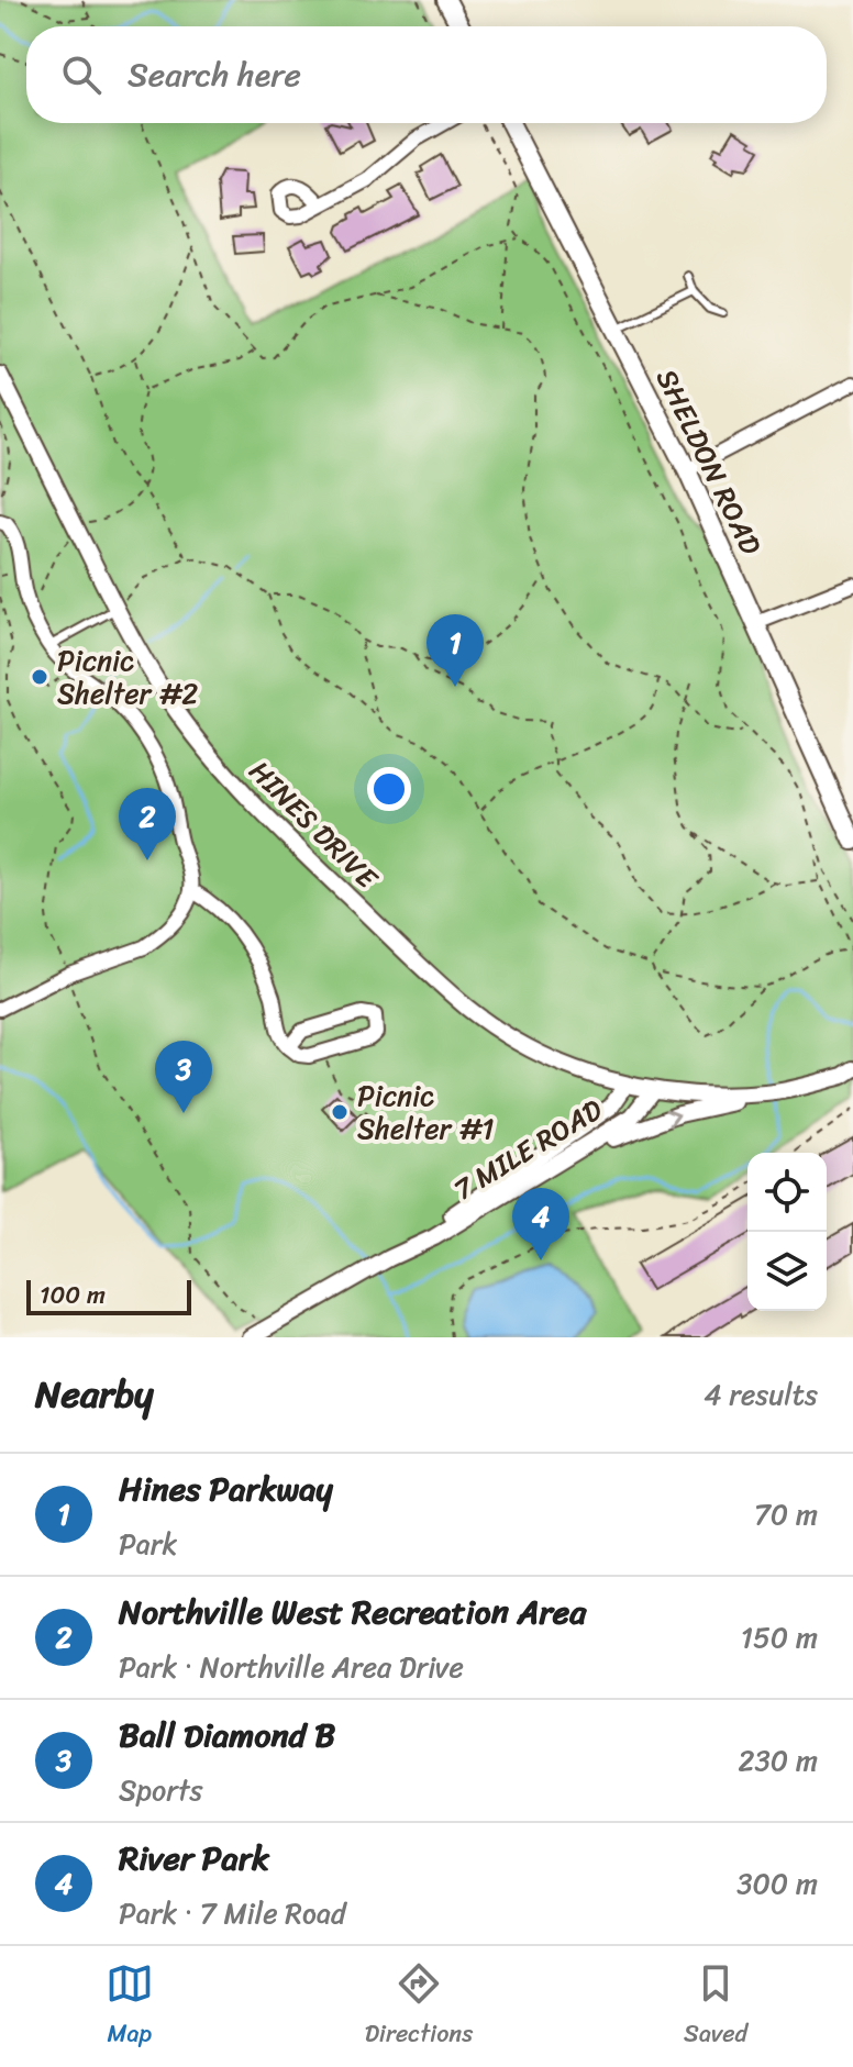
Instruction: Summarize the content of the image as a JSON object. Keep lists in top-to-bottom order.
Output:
{
  "streets": {
    "main road": ["SHELDON ROAD"],
    "street": ["HINES DRIVE", "7 MILE ROAD"]
  },
  "crossings": [
    ["HINES DRIVE", "7 MILE ROAD"]
  ],
  "places": ["Picnic Shelter #2", "Picnic Shelter #1"],
  "scale_bar": "100 m",
  "page": {
    "search": "Search here",
    "pins": [
      "1",
      "2",
      "3",
      "4"
    ],
    "scale": "100 m",
    "heading": ["Nearby", "4 results"],
    "list": [
      {
        "mark": "1",
        "name": "Hines Parkway",
        "note": "Park",
        "value": "70 m"
      },
      {
        "mark": "2",
        "name": "Northville West Recreation Area",
        "note": "Park · Northville Area Drive",
        "value": "150 m"
      },
      {
        "mark": "3",
        "name": "Ball Diamond B",
        "note": "Sports",
        "value": "230 m"
      },
      {
        "mark": "4",
        "name": "River Park",
        "note": "Park · 7 Mile Road",
        "value": "300 m"
      }
    ],
    "nav": ["Map", "Directions", "Saved"]
  }
}
